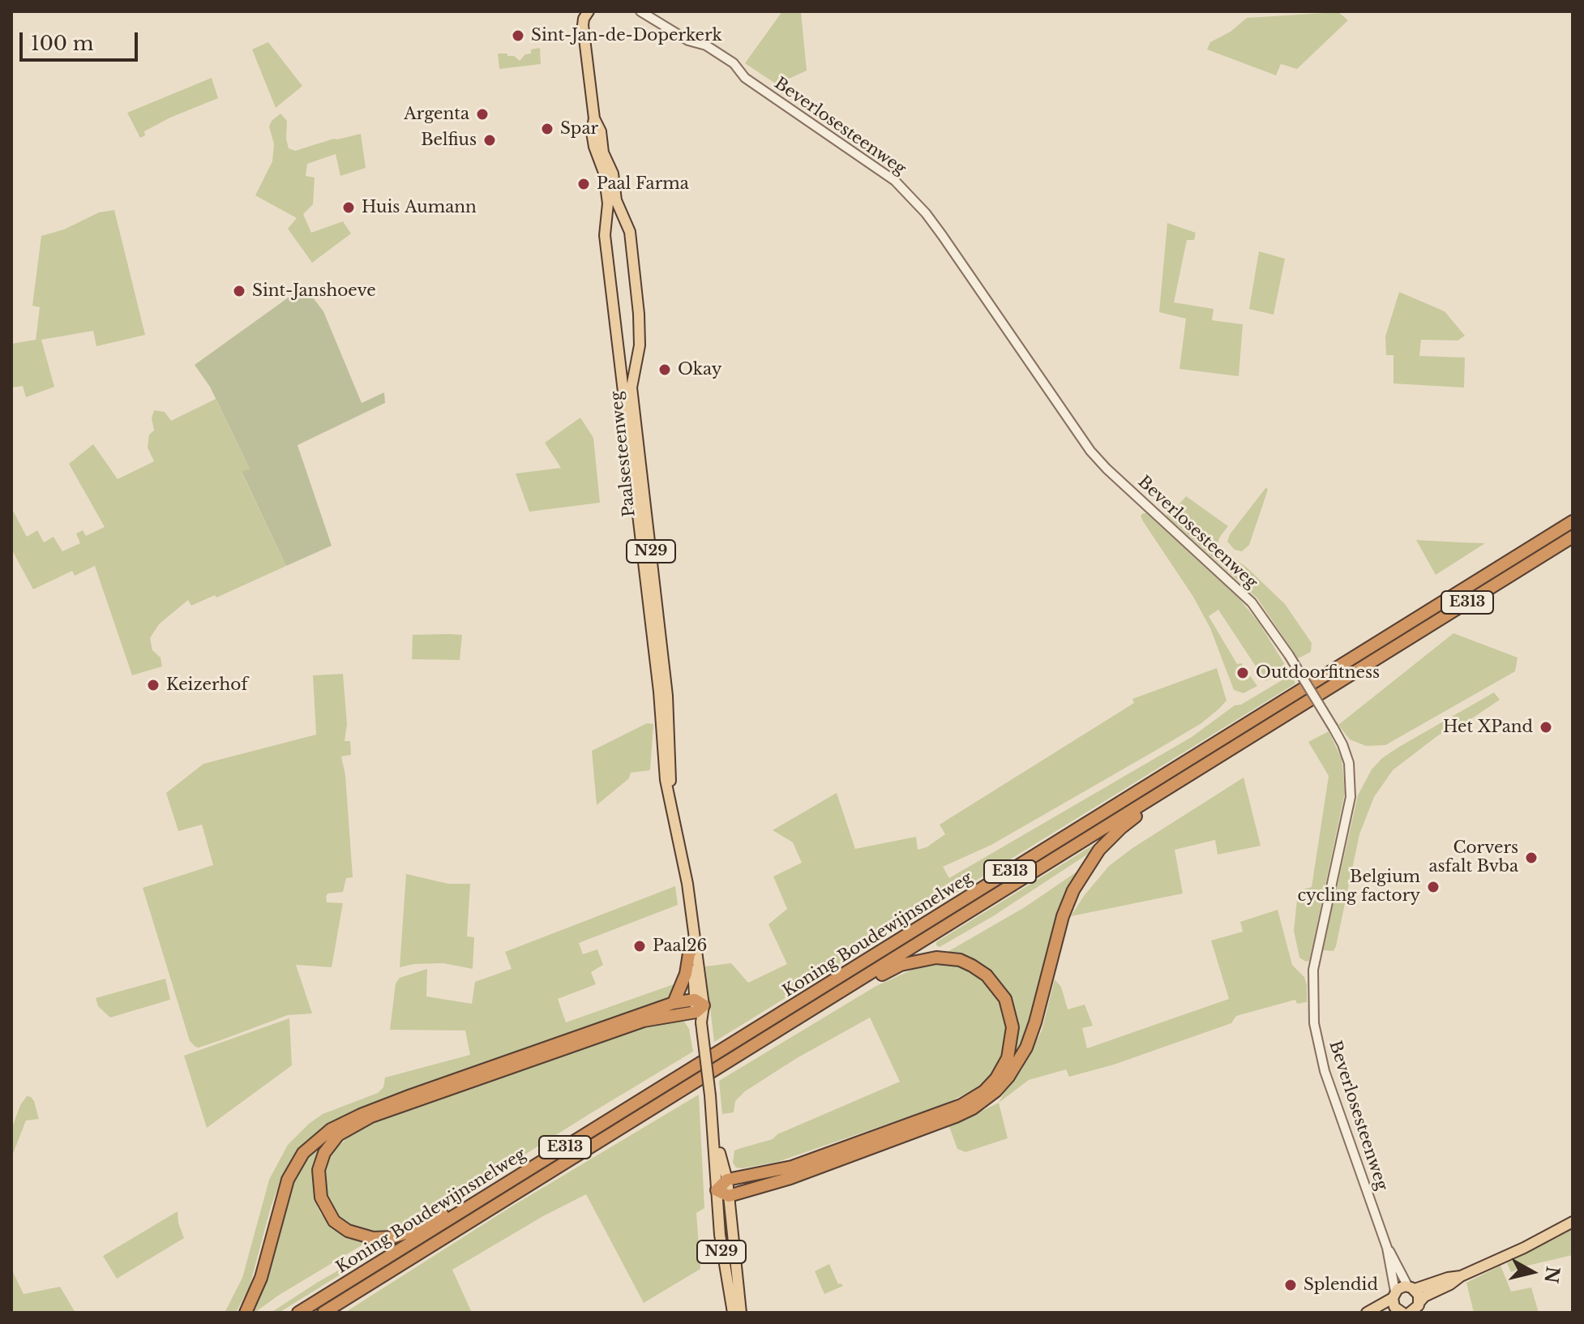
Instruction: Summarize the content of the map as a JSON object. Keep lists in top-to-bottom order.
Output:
{
  "streets": {
    "highway": ["E313", "Koning Boudewijnsnelweg"],
    "main road": ["Paalsesteenweg", "N29"],
    "street": ["Beverlosesteenweg"]
  },
  "places": [
    "Sint-Jan-de-Doperkerk",
    "Argenta",
    "Spar",
    "Belfius",
    "Paal Farma",
    "Huis Aumann",
    "Sint-Janshoeve",
    "Okay",
    "Outdoorfitness",
    "Keizerhof",
    "Het XPand",
    "Corvers asfalt Bvba",
    "Belgium cycling factory",
    "Paal26",
    "Splendid"
  ],
  "scale_bar": "100 m",
  "north": "right"
}
